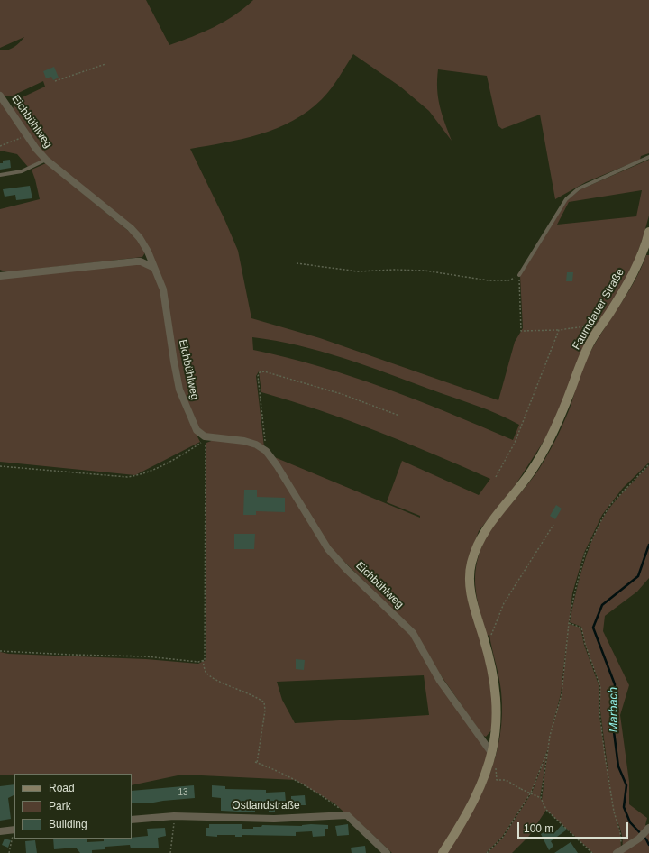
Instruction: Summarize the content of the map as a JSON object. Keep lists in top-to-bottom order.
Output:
{
  "streets": {
    "street": ["Eichbühlweg", "Faurndauer Straße", "Ostlandstraße"]
  },
  "crossings": [
    ["Eichbühlweg", "Faurndauer Straße"]
  ],
  "water": ["Marbach"],
  "house_numbers": ["13"],
  "legend": ["Road", "Park", "Building"],
  "scale_bar": "100 m"
}
